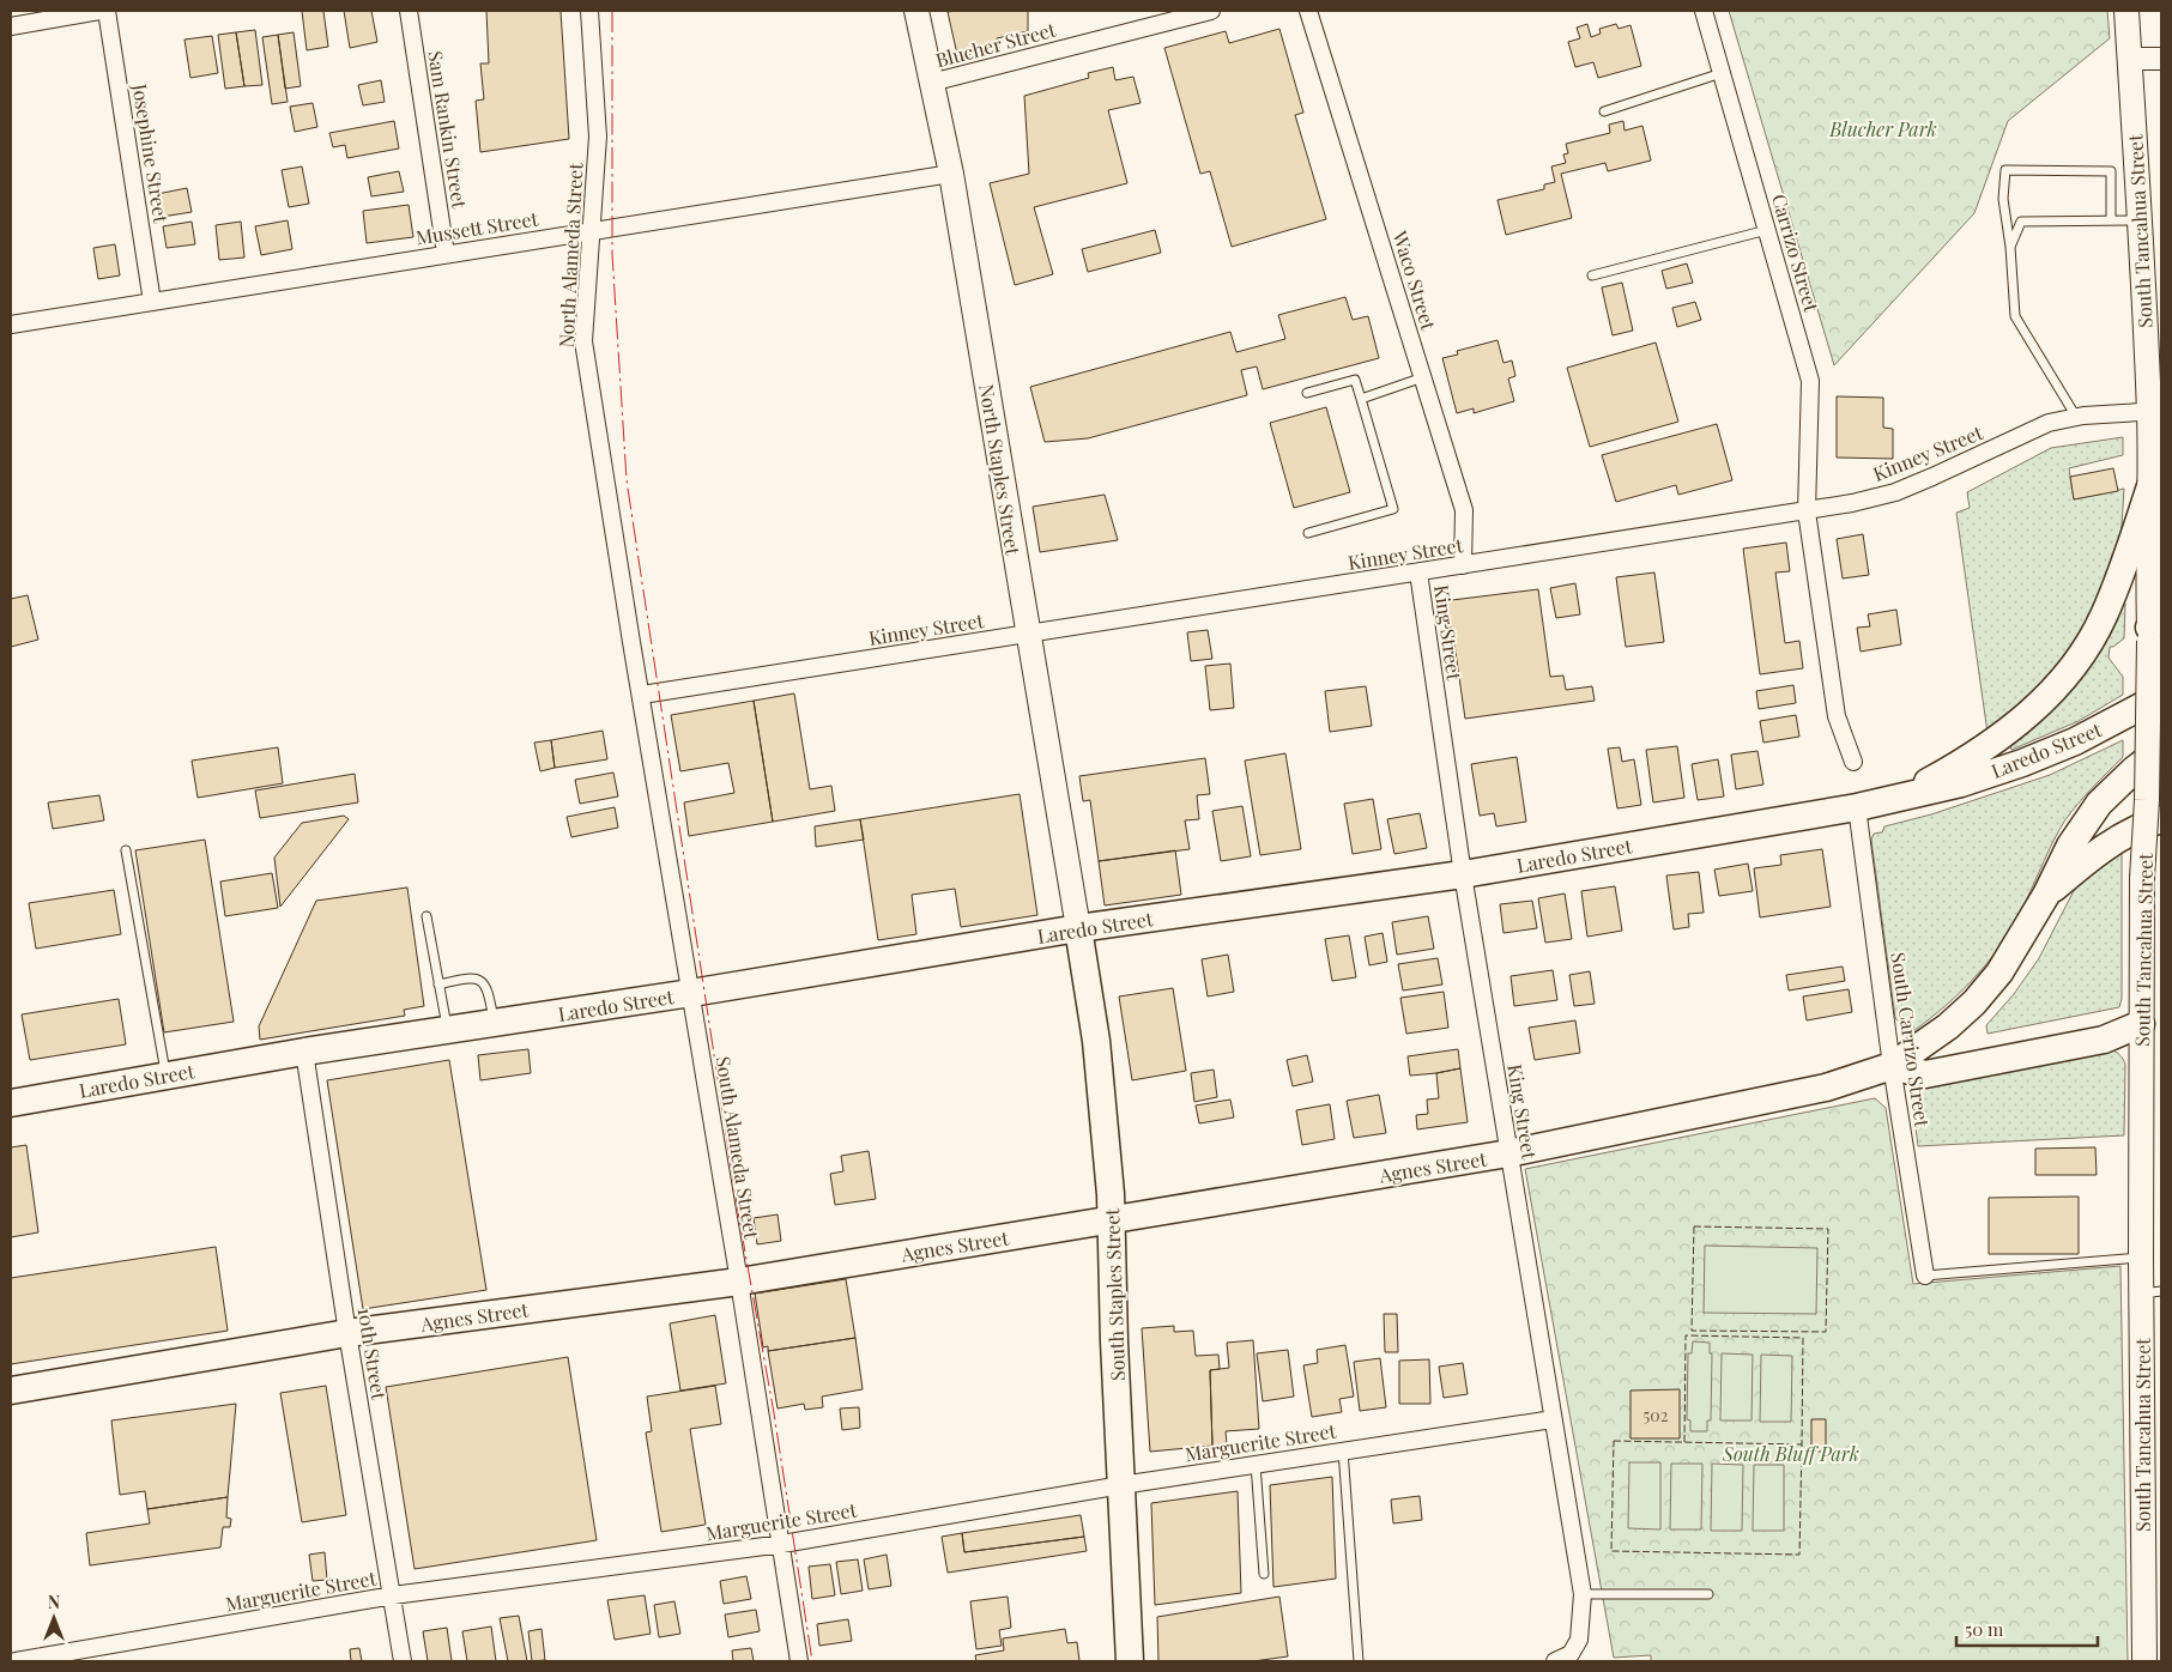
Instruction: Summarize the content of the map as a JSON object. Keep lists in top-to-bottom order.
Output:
{
  "streets": {
    "main road": [
      "South Tancahua Street",
      "North Staples Street",
      "Laredo Street",
      "Agnes Street",
      "South Staples Street"
    ],
    "street": [
      "Blucher Street",
      "Sam Rankin Street",
      "Josephine Street",
      "Mussett Street",
      "Carrizo Street",
      "North Alameda Street",
      "Waco Street",
      "Kinney Street",
      "King Street",
      "South Carrizo Street",
      "South Alameda Street",
      "10th Street",
      "Marguerite Street"
    ]
  },
  "crossings": [
    ["Blucher Street", "North Staples Street"],
    ["Sam Rankin Street", "Mussett Street"],
    ["Josephine Street", "Mussett Street"],
    ["Mussett Street", "North Alameda Street"],
    ["Mussett Street", "North Staples Street"],
    ["South Tancahua Street", "Kinney Street"],
    ["Carrizo Street", "Kinney Street"],
    ["North Alameda Street", "South Alameda Street"],
    ["Waco Street", "Kinney Street"],
    ["Kinney Street", "North Staples Street"],
    ["Kinney Street", "King Street"],
    ["Kinney Street", "South Alameda Street"],
    ["North Staples Street", "Laredo Street"],
    ["North Staples Street", "South Staples Street"],
    ["King Street", "Laredo Street"],
    ["King Street", "Agnes Street"],
    ["King Street", "Marguerite Street"],
    ["Laredo Street", "South Carrizo Street"],
    ["Laredo Street", "South Alameda Street"],
    ["Laredo Street", "South Staples Street"],
    ["Laredo Street", "10th Street"],
    ["South Carrizo Street", "Agnes Street"],
    ["South Alameda Street", "Agnes Street"],
    ["South Alameda Street", "Marguerite Street"],
    ["Agnes Street", "South Staples Street"],
    ["Agnes Street", "10th Street"],
    ["South Staples Street", "Marguerite Street"],
    ["10th Street", "Marguerite Street"]
  ],
  "parks": ["Blucher Park", "South Bluff Park"],
  "house_numbers": ["502"],
  "scale_bar": "50 m",
  "north": "top"
}
